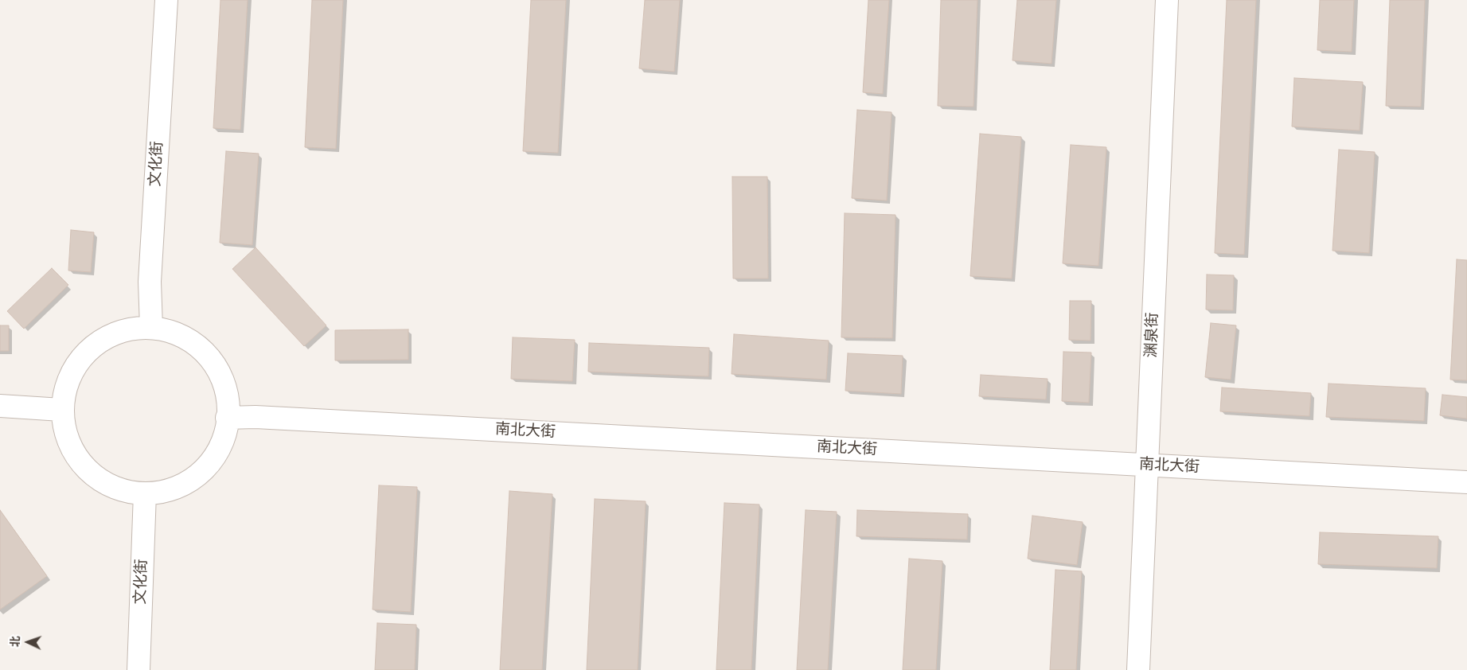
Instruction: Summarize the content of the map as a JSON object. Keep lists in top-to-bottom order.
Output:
{
  "streets": {
    "street": ["文化街", "渊泉街", "南北大街"]
  },
  "crossings": [
    ["渊泉街", "南北大街"]
  ],
  "north": "left"
}
